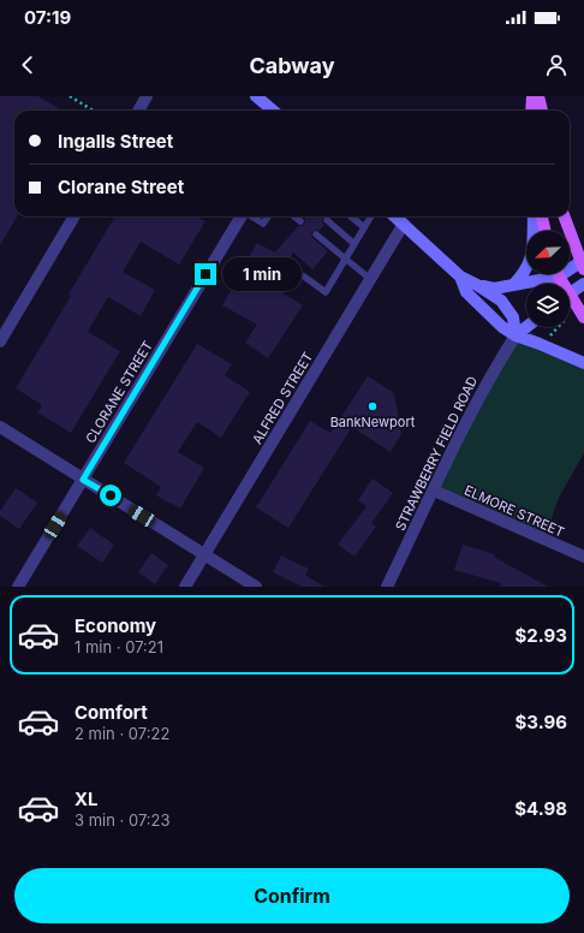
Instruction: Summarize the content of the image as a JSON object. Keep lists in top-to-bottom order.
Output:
{
  "streets": {
    "street": [
      "CLORANE STREET",
      "ALFRED STREET",
      "STRAWBERRY FIELD ROAD",
      "ELMORE STREET"
    ]
  },
  "crossings": [
    ["STRAWBERRY FIELD ROAD", "ELMORE STREET"]
  ],
  "places": ["BankNewport"],
  "north": "bottom left",
  "page": {
    "status": "07:19",
    "header": "Cabway",
    "banner": ["Ingalls Street", "Clorane Street"],
    "bubble": "1 min",
    "list": [
      {
        "name": "Economy",
        "note": "1 min · 07:21",
        "value": "$2.93"
      },
      {
        "name": "Comfort",
        "note": "2 min · 07:22",
        "value": "$3.96"
      },
      {
        "name": "XL",
        "note": "3 min · 07:23",
        "value": "$4.98"
      }
    ],
    "buttons": "Confirm"
  }
}
